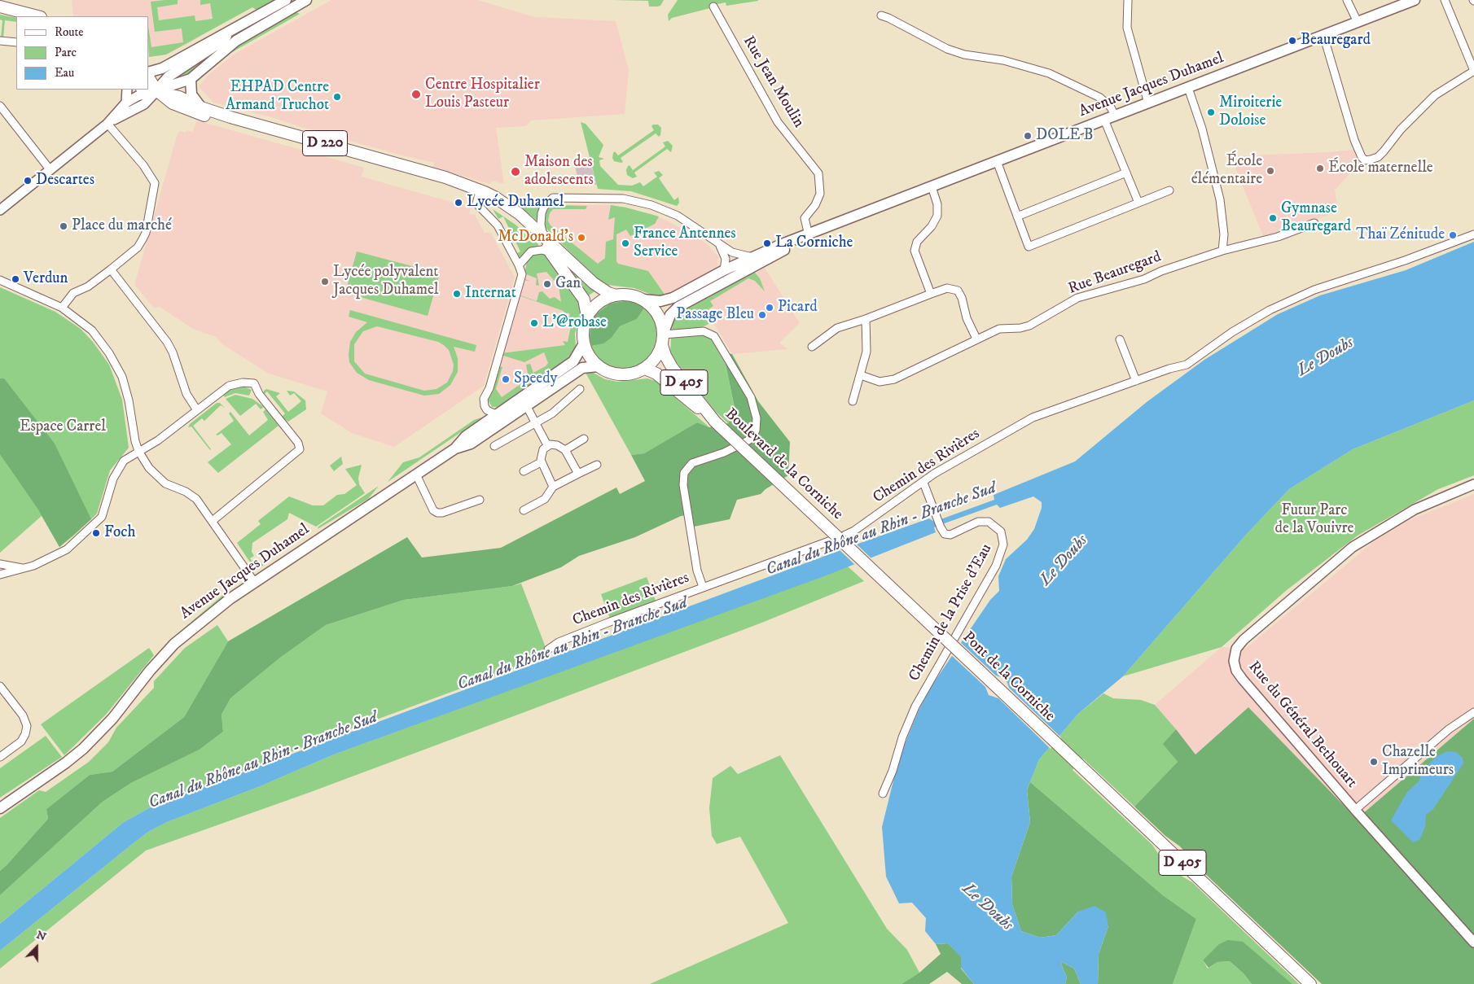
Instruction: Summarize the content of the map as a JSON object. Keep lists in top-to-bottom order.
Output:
{
  "streets": {
    "main road": [
      "Avenue Jacques Duhamel",
      "D 220",
      "D 405",
      "Boulevard de la Corniche",
      "Pont de la Corniche"
    ],
    "street": [
      "Rue Jean Moulin",
      "Rue Beauregard",
      "Chemin des Rivières",
      "Chemin de la Prise d'Eau",
      "Rue du Général Bethouart"
    ]
  },
  "crossings": [
    ["Rue Jean Moulin", "Avenue Jacques Duhamel"],
    ["Avenue Jacques Duhamel", "D 220"],
    ["Avenue Jacques Duhamel", "Boulevard de la Corniche"],
    ["D 220", "Boulevard de la Corniche"],
    ["Boulevard de la Corniche", "Pont de la Corniche"],
    ["Chemin des Rivières", "Chemin de la Prise d'Eau"]
  ],
  "water": ["Le Doubs", "Canal du Rhône au Rhin - Branche Sud"],
  "parks": ["Espace Carrel", "Futur Parc de la Vouivre"],
  "places": [
    "Beauregard",
    "Centre Hospitalier Louis Pasteur",
    "EHPAD Centre Armand Truchot",
    "Miroiterie Doloise",
    "DOLE B",
    "École maternelle",
    "École élémentaire",
    "Maison des adolescents",
    "Descartes",
    "Lycée Duhamel",
    "Gymnase Beauregard",
    "Place du marché",
    "Thaï Zénitude",
    "McDonald's",
    "France Antennes Service",
    "La Corniche",
    "Verdun",
    "Lycée polyvalent Jacques Duhamel",
    "Gan",
    "Internat",
    "Picard",
    "Passage Bleu",
    "L'@robase",
    "Speedy",
    "Foch",
    "Chazelle Imprimeurs"
  ],
  "legend": ["Route", "Parc", "Eau"],
  "north": "top"
}
